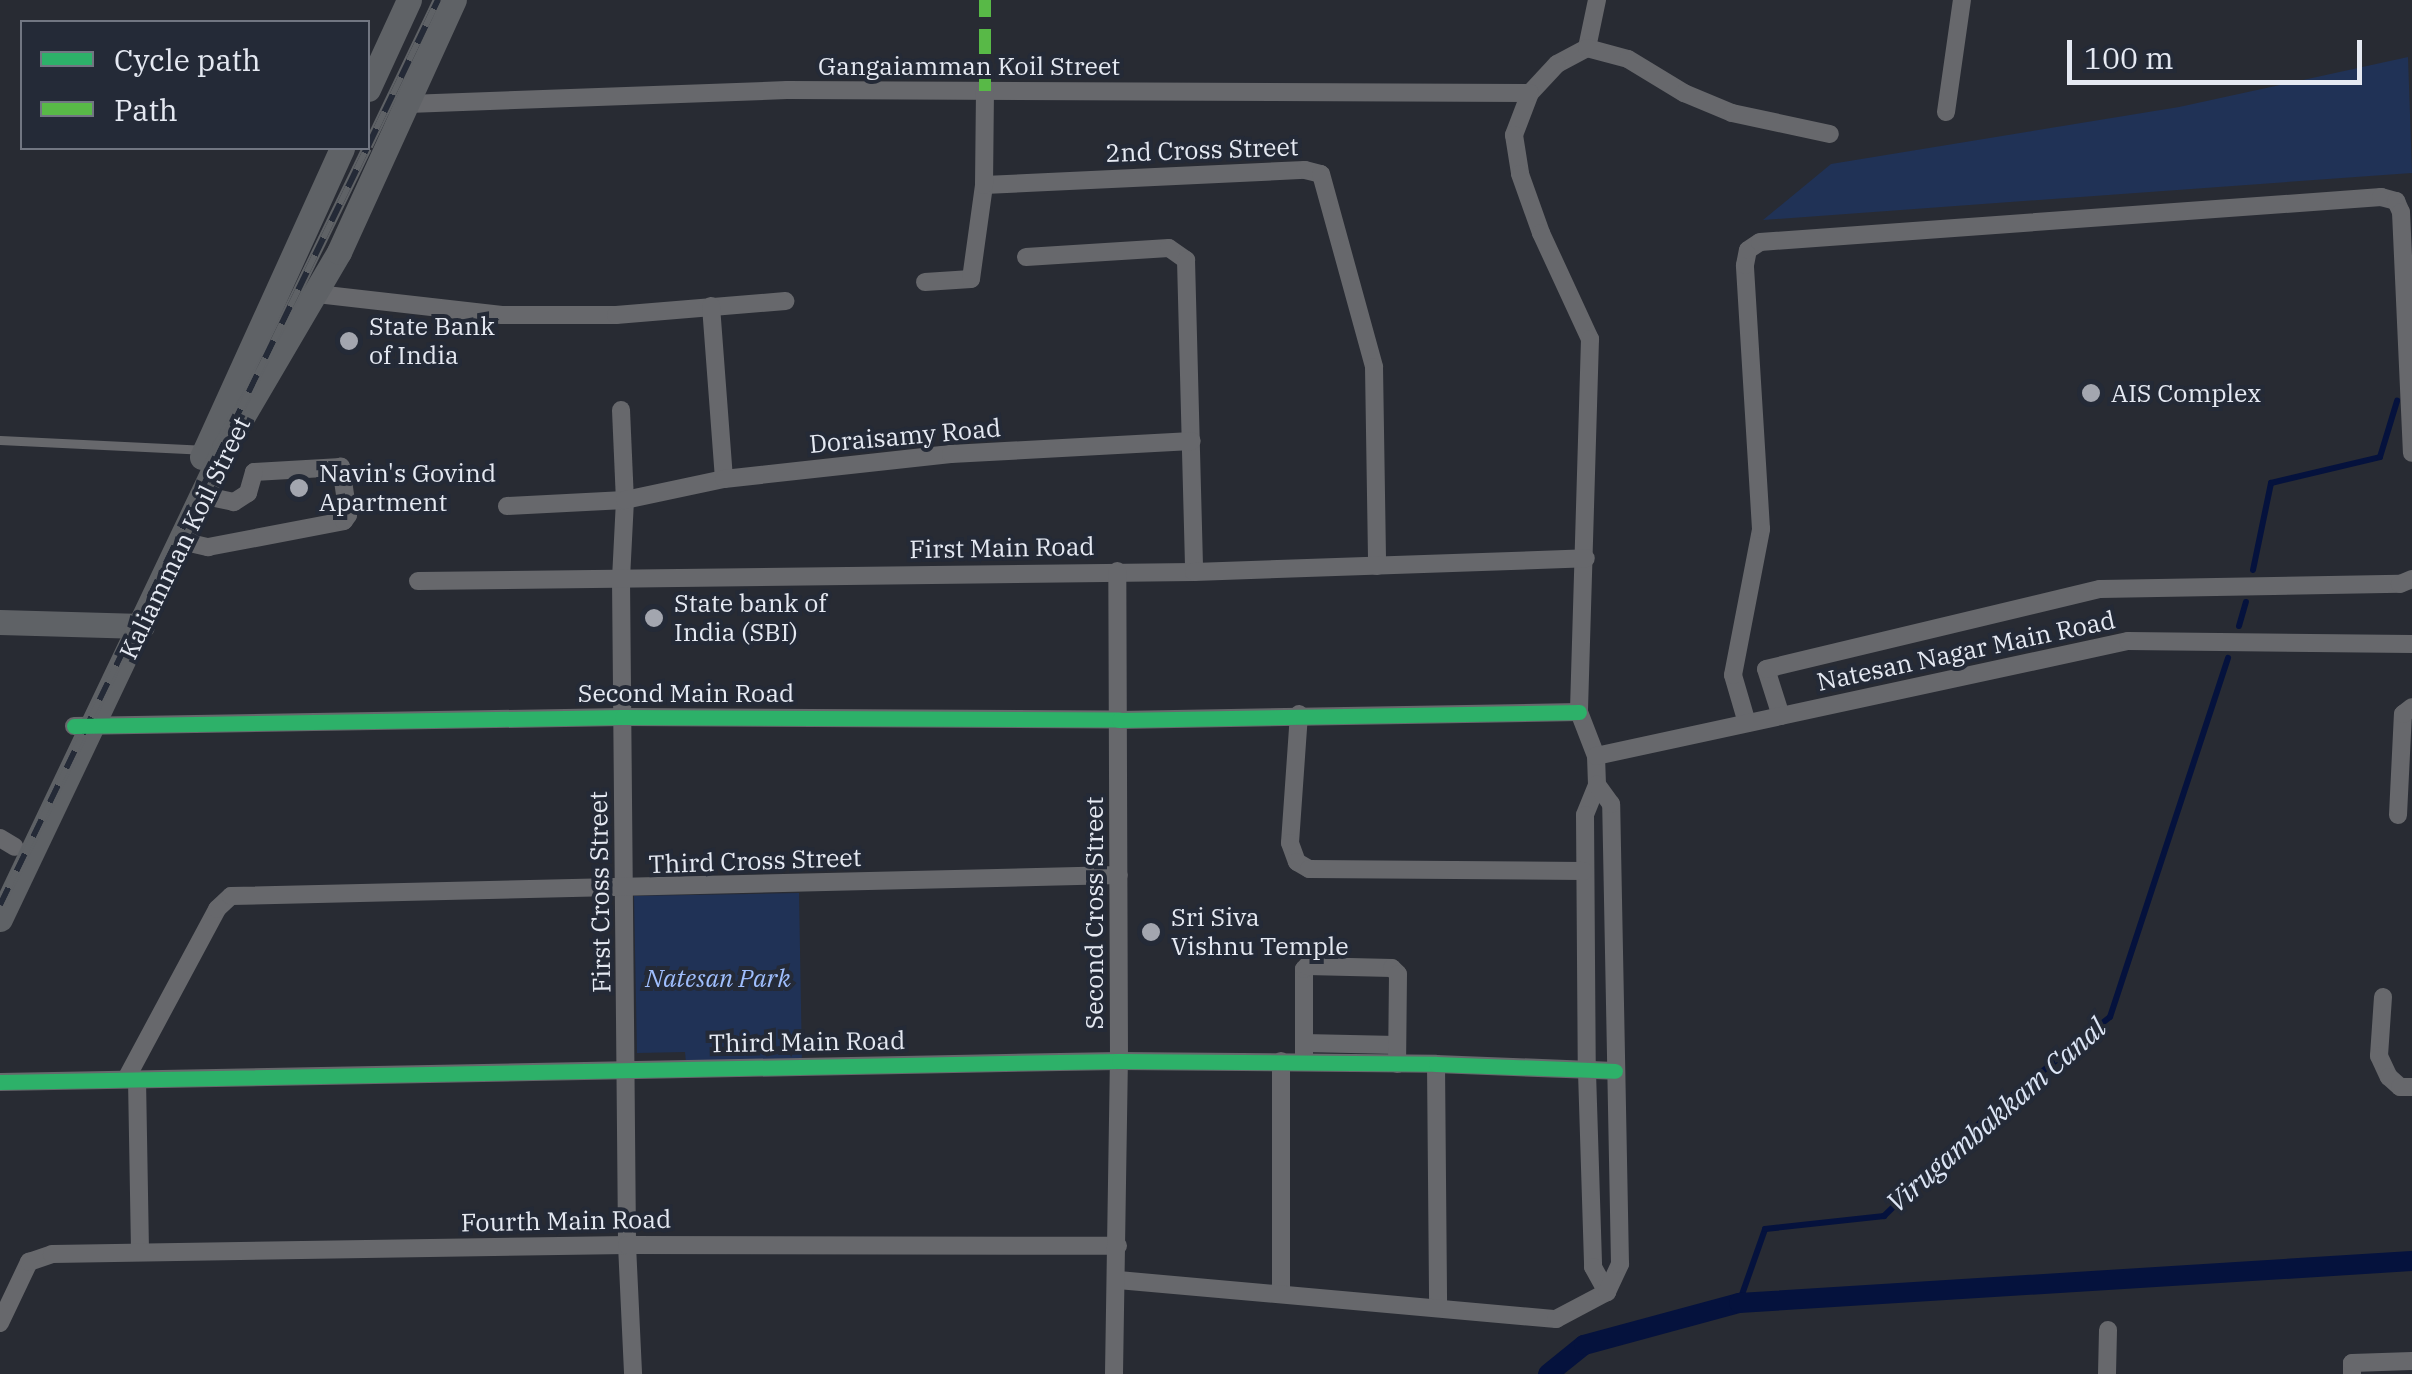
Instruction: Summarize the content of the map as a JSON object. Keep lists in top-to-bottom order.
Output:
{
  "streets": {
    "main road": ["Kaliamman Koil Street"],
    "street": [
      "Gangaiamman Koil Street",
      "2nd Cross Street",
      "Doraisamy Road",
      "First Main Road",
      "Natesan Nagar Main Road",
      "Second Main Road",
      "Third Cross Street",
      "First Cross Street",
      "Second Cross Street",
      "Third Main Road",
      "Fourth Main Road"
    ]
  },
  "crossings": [
    ["Gangaiamman Koil Street", "Kaliamman Koil Street"],
    ["2nd Cross Street", "First Main Road"],
    ["Doraisamy Road", "First Cross Street"],
    ["Kaliamman Koil Street", "Second Main Road"],
    ["First Main Road", "First Cross Street"],
    ["First Main Road", "Second Cross Street"],
    ["Second Main Road", "First Cross Street"],
    ["Second Main Road", "Second Cross Street"],
    ["Third Cross Street", "First Cross Street"],
    ["Third Cross Street", "Second Cross Street"],
    ["Third Cross Street", "Third Main Road"],
    ["First Cross Street", "Third Main Road"],
    ["First Cross Street", "Fourth Main Road"],
    ["Second Cross Street", "Third Main Road"],
    ["Second Cross Street", "Fourth Main Road"]
  ],
  "water": ["Virugambakkam Canal"],
  "parks": ["Natesan Park"],
  "places": [
    "State Bank of India",
    "AIS Complex",
    "Navin's Govind Apartment",
    "State bank of India (SBI)",
    "Sri Siva Vishnu Temple"
  ],
  "legend": ["Cycle path", "Path"],
  "scale_bar": "100 m"
}
